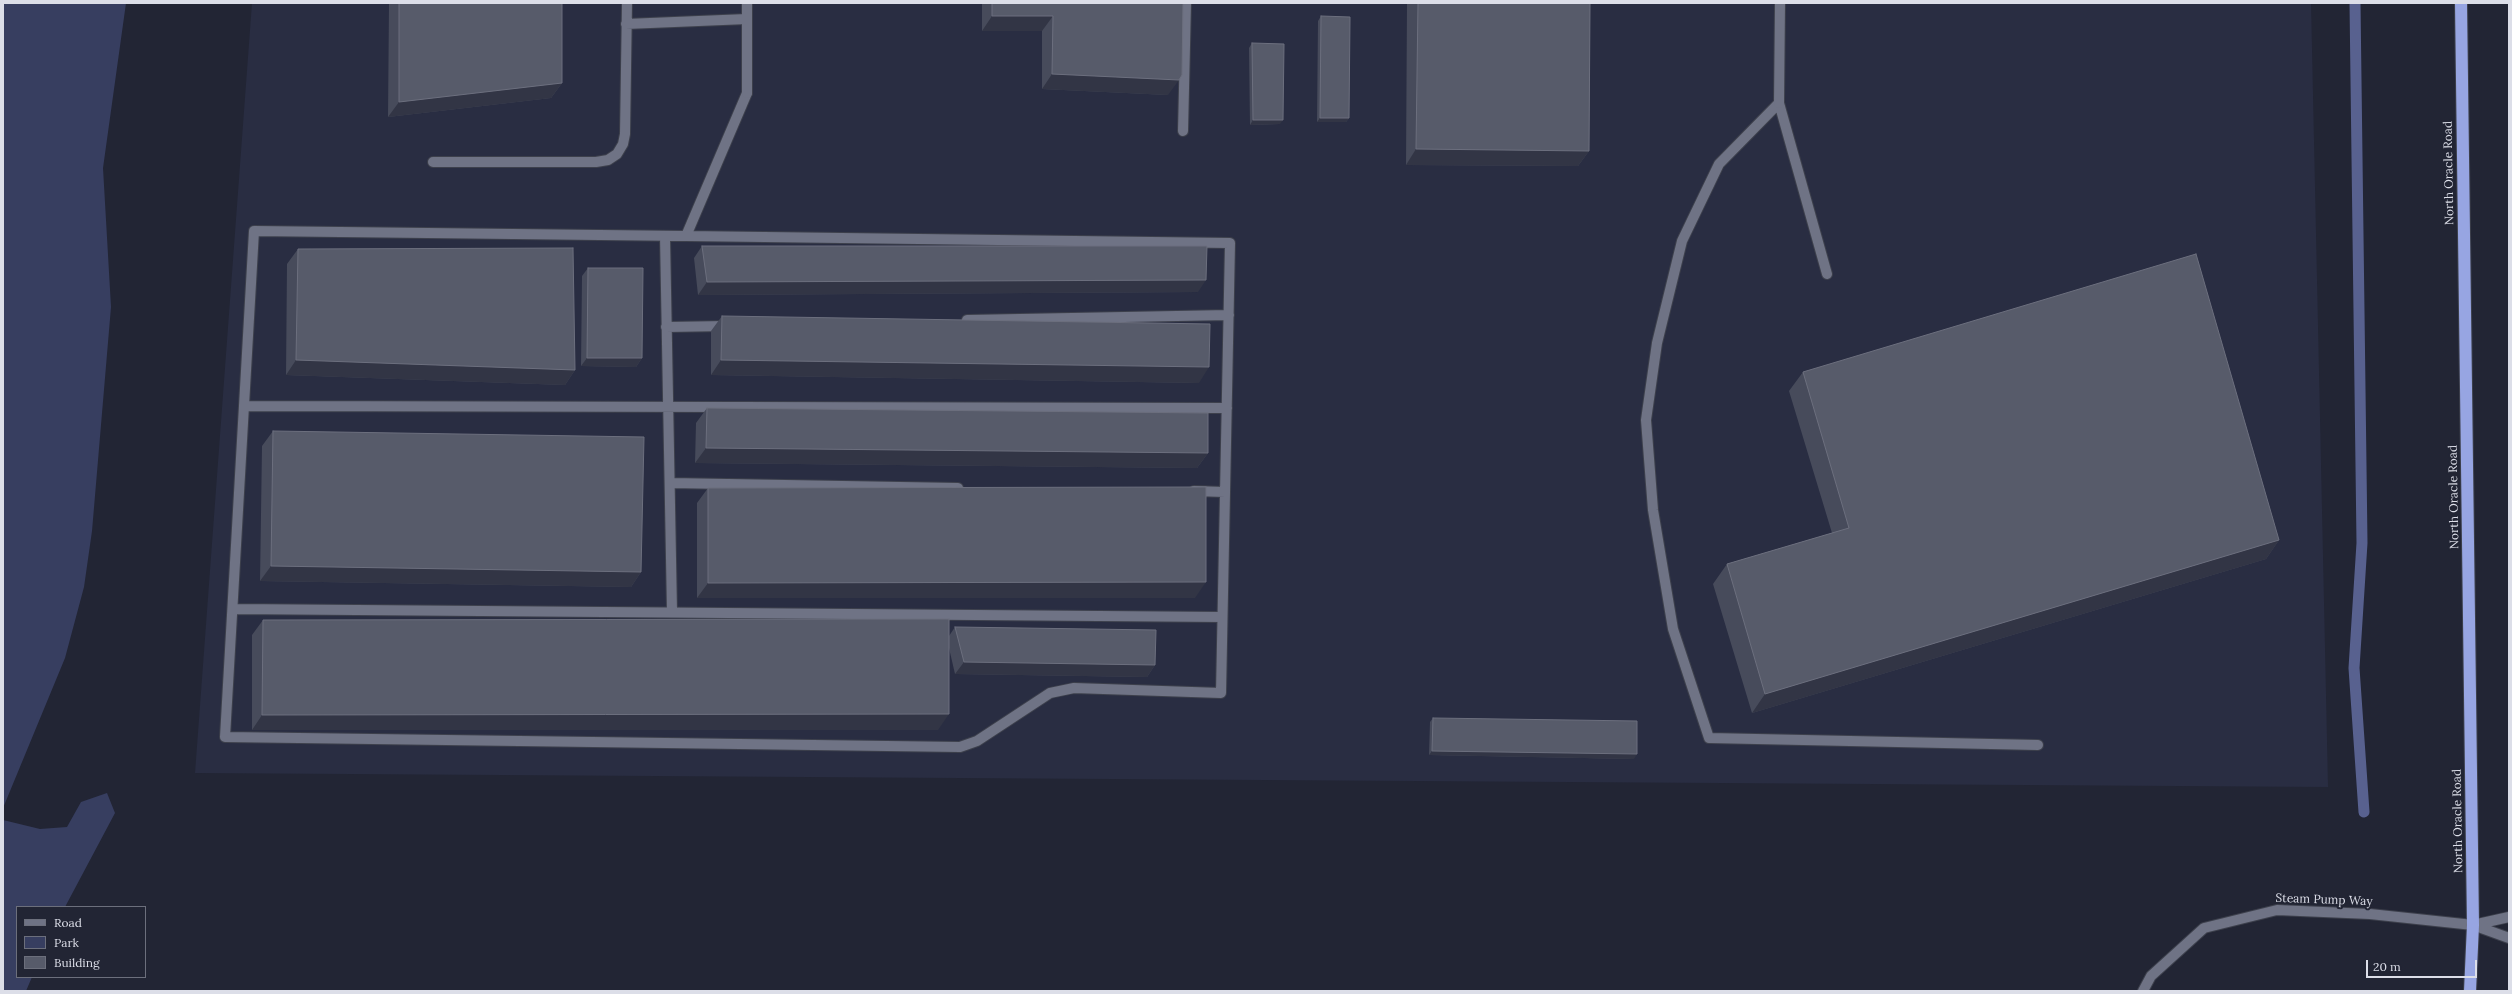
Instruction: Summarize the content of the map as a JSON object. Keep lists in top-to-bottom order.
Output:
{
  "streets": {
    "highway": ["North Oracle Road"],
    "street": ["Steam Pump Way"]
  },
  "crossings": [
    ["North Oracle Road", "Steam Pump Way"]
  ],
  "legend": ["Road", "Park", "Building"],
  "scale_bar": "20 m"
}
